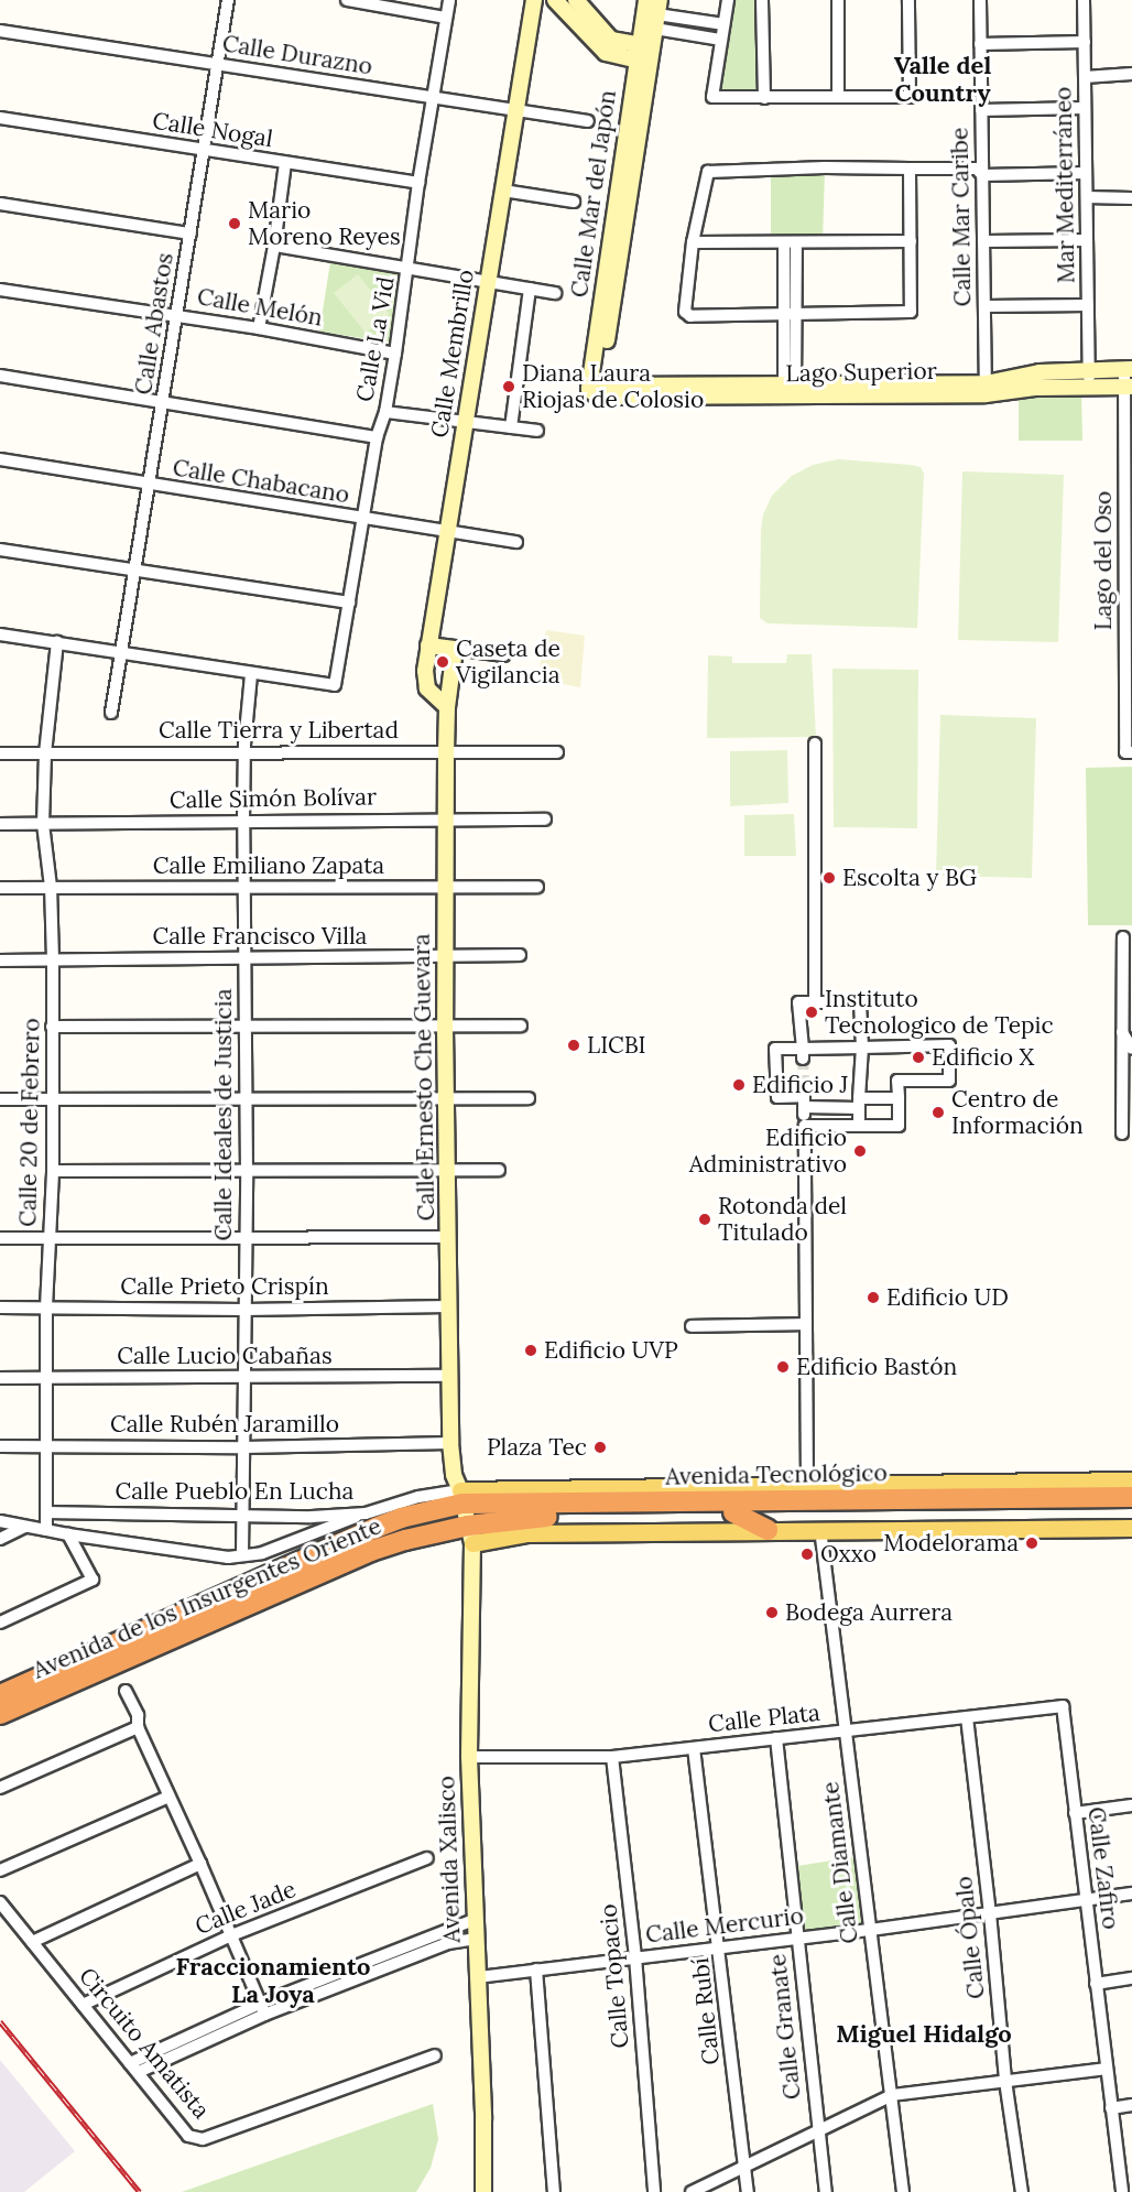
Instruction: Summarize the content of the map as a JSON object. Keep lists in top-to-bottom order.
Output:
{
  "streets": {
    "highway": ["Avenida Tecnológico", "Avenida de los Insurgentes Oriente"],
    "street": [
      "Calle Durazno",
      "Calle Nogal",
      "Mar Mediterráneo",
      "Calle Mar del Japón",
      "Calle Mar Caribe",
      "Calle Melón",
      "Calle Abastos",
      "Calle La Vid",
      "Calle Membrillo",
      "Lago Superior",
      "Calle Chabacano",
      "Lago del Oso",
      "Calle Tierra y Libertad",
      "Calle Simón Bolívar",
      "Calle Emiliano Zapata",
      "Calle Francisco Villa",
      "Calle Ernesto Che Guevara",
      "Calle Ideales de Justicia",
      "Calle 20 de Febrero",
      "Calle Prieto Crispín",
      "Calle Lucio Cabañas",
      "Calle Rubén Jaramillo",
      "Calle Pueblo En Lucha",
      "Calle Plata",
      "Avenida Xalisco",
      "Calle Diamante",
      "Calle Zafiro",
      "Calle Jade",
      "Calle Mercurio",
      "Calle Ópalo",
      "Calle Topacio",
      "Calle Rubí",
      "Calle Granate",
      "Circuito Amatista"
    ]
  },
  "crossings": [
    ["Calle Durazno", "Calle Abastos"],
    ["Calle Durazno", "Calle La Vid"],
    ["Calle Durazno", "Calle Membrillo"],
    ["Calle Nogal", "Calle Abastos"],
    ["Calle Nogal", "Calle La Vid"],
    ["Mar Mediterráneo", "Lago Superior"],
    ["Calle Mar del Japón", "Lago Superior"],
    ["Calle Mar Caribe", "Lago Superior"],
    ["Calle Melón", "Calle Abastos"],
    ["Calle Melón", "Calle La Vid"],
    ["Calle Abastos", "Calle Chabacano"],
    ["Calle La Vid", "Calle Chabacano"],
    ["Calle La Vid", "Calle Ideales de Justicia"],
    ["Calle Membrillo", "Calle Chabacano"],
    ["Calle Membrillo", "Calle Ernesto Che Guevara"],
    ["Lago Superior", "Lago del Oso"],
    ["Calle Tierra y Libertad", "Calle Ernesto Che Guevara"],
    ["Calle Tierra y Libertad", "Calle Ideales de Justicia"],
    ["Calle Tierra y Libertad", "Calle 20 de Febrero"],
    ["Calle Simón Bolívar", "Calle Ernesto Che Guevara"],
    ["Calle Simón Bolívar", "Calle Ideales de Justicia"],
    ["Calle Simón Bolívar", "Calle 20 de Febrero"],
    ["Calle Emiliano Zapata", "Calle Ernesto Che Guevara"],
    ["Calle Emiliano Zapata", "Calle Ideales de Justicia"],
    ["Calle Emiliano Zapata", "Calle 20 de Febrero"],
    ["Calle Francisco Villa", "Calle Ernesto Che Guevara"],
    ["Calle Francisco Villa", "Calle Ideales de Justicia"],
    ["Calle Francisco Villa", "Calle 20 de Febrero"],
    ["Calle Ernesto Che Guevara", "Calle Prieto Crispín"],
    ["Calle Ernesto Che Guevara", "Calle Lucio Cabañas"],
    ["Calle Ernesto Che Guevara", "Calle Rubén Jaramillo"],
    ["Calle Ernesto Che Guevara", "Avenida Tecnológico"],
    ["Calle Ernesto Che Guevara", "Calle Pueblo En Lucha"],
    ["Calle Ernesto Che Guevara", "Avenida Xalisco"],
    ["Calle Ideales de Justicia", "Calle Prieto Crispín"],
    ["Calle Ideales de Justicia", "Calle Lucio Cabañas"],
    ["Calle Ideales de Justicia", "Calle Rubén Jaramillo"],
    ["Calle Ideales de Justicia", "Calle Pueblo En Lucha"],
    ["Calle 20 de Febrero", "Calle Prieto Crispín"],
    ["Calle 20 de Febrero", "Calle Lucio Cabañas"],
    ["Calle 20 de Febrero", "Calle Rubén Jaramillo"],
    ["Calle 20 de Febrero", "Calle Pueblo En Lucha"],
    ["Avenida Tecnológico", "Calle Pueblo En Lucha"],
    ["Avenida Tecnológico", "Avenida de los Insurgentes Oriente"],
    ["Avenida Tecnológico", "Avenida Xalisco"],
    ["Avenida Tecnológico", "Calle Diamante"],
    ["Calle Pueblo En Lucha", "Avenida Xalisco"],
    ["Calle Plata", "Avenida Xalisco"],
    ["Calle Plata", "Calle Diamante"],
    ["Calle Plata", "Calle Zafiro"],
    ["Calle Plata", "Calle Ópalo"],
    ["Calle Plata", "Calle Topacio"],
    ["Calle Plata", "Calle Rubí"],
    ["Calle Plata", "Calle Granate"],
    ["Avenida Xalisco", "Calle Mercurio"],
    ["Calle Diamante", "Calle Mercurio"],
    ["Calle Zafiro", "Calle Mercurio"],
    ["Calle Jade", "Circuito Amatista"],
    ["Calle Mercurio", "Calle Ópalo"],
    ["Calle Mercurio", "Calle Topacio"],
    ["Calle Mercurio", "Calle Rubí"],
    ["Calle Mercurio", "Calle Granate"]
  ],
  "districts": ["Valle del Country", "Fraccionamiento La Joya", "Miguel Hidalgo"],
  "places": [
    "Mario Moreno Reyes",
    "Diana Laura Riojas de Colosio",
    "Caseta de Vigilancia",
    "Escolta y BG",
    "Instituto Tecnologico de Tepic",
    "LICBI",
    "Edificio X",
    "Edificio J",
    "Centro de Información",
    "Edificio Administrativo",
    "Rotonda del Titulado",
    "Edificio UD",
    "Edificio UVP",
    "Edificio Bastón",
    "Plaza Tec",
    "Modelorama",
    "Oxxo",
    "Bodega Aurrera"
  ]
}
